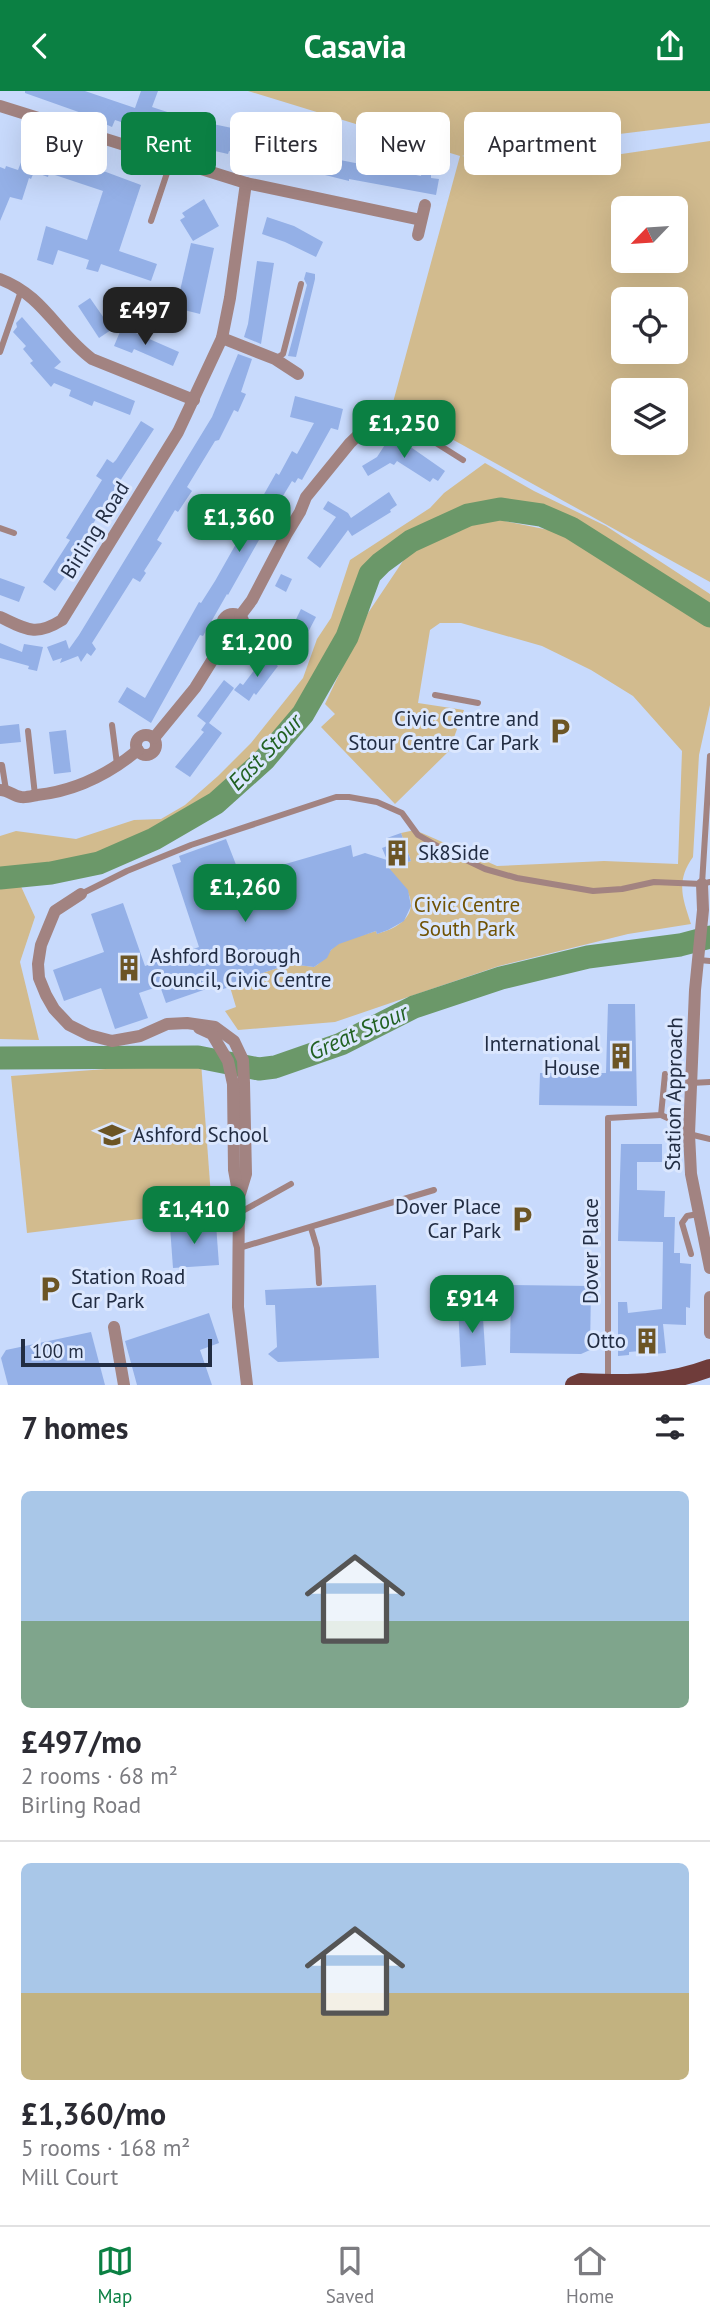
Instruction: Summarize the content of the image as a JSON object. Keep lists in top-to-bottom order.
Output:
{
  "streets": {
    "street": ["Birling Road", "Station Approach"],
    "lane": ["Dover Place"]
  },
  "water": ["East Stour", "Great Stour"],
  "parks": ["Civic Centre South Park"],
  "places": {
    "parking": ["Civic Centre and Stour Centre Car Park", "Dover Place Car Park", "Station Road Car Park"],
    "building": [
      "Sk8Side",
      "Ashford Borough Council, Civic Centre",
      "International House",
      "Otto"
    ],
    "school or university": ["Ashford School"]
  },
  "scale_bar": "100 m",
  "north": "bottom left",
  "page": {
    "header": "Casavia",
    "chip": [
      "Buy",
      "Rent",
      "Filters",
      "New",
      "Apartment"
    ],
    "price": [
      "£497",
      "£1,250",
      "£1,360",
      "£1,200",
      "£1,260",
      "£1,410",
      "£914"
    ],
    "scale": "100 m",
    "heading": "7 homes",
    "list": [
      {
        "name": "£497/mo",
        "note": "2 rooms · 68 m² · Birling Road"
      },
      {
        "name": "£1,360/mo",
        "note": "5 rooms · 168 m² · Mill Court"
      }
    ],
    "tabs": ["Map", "Saved", "Home"]
  }
}
